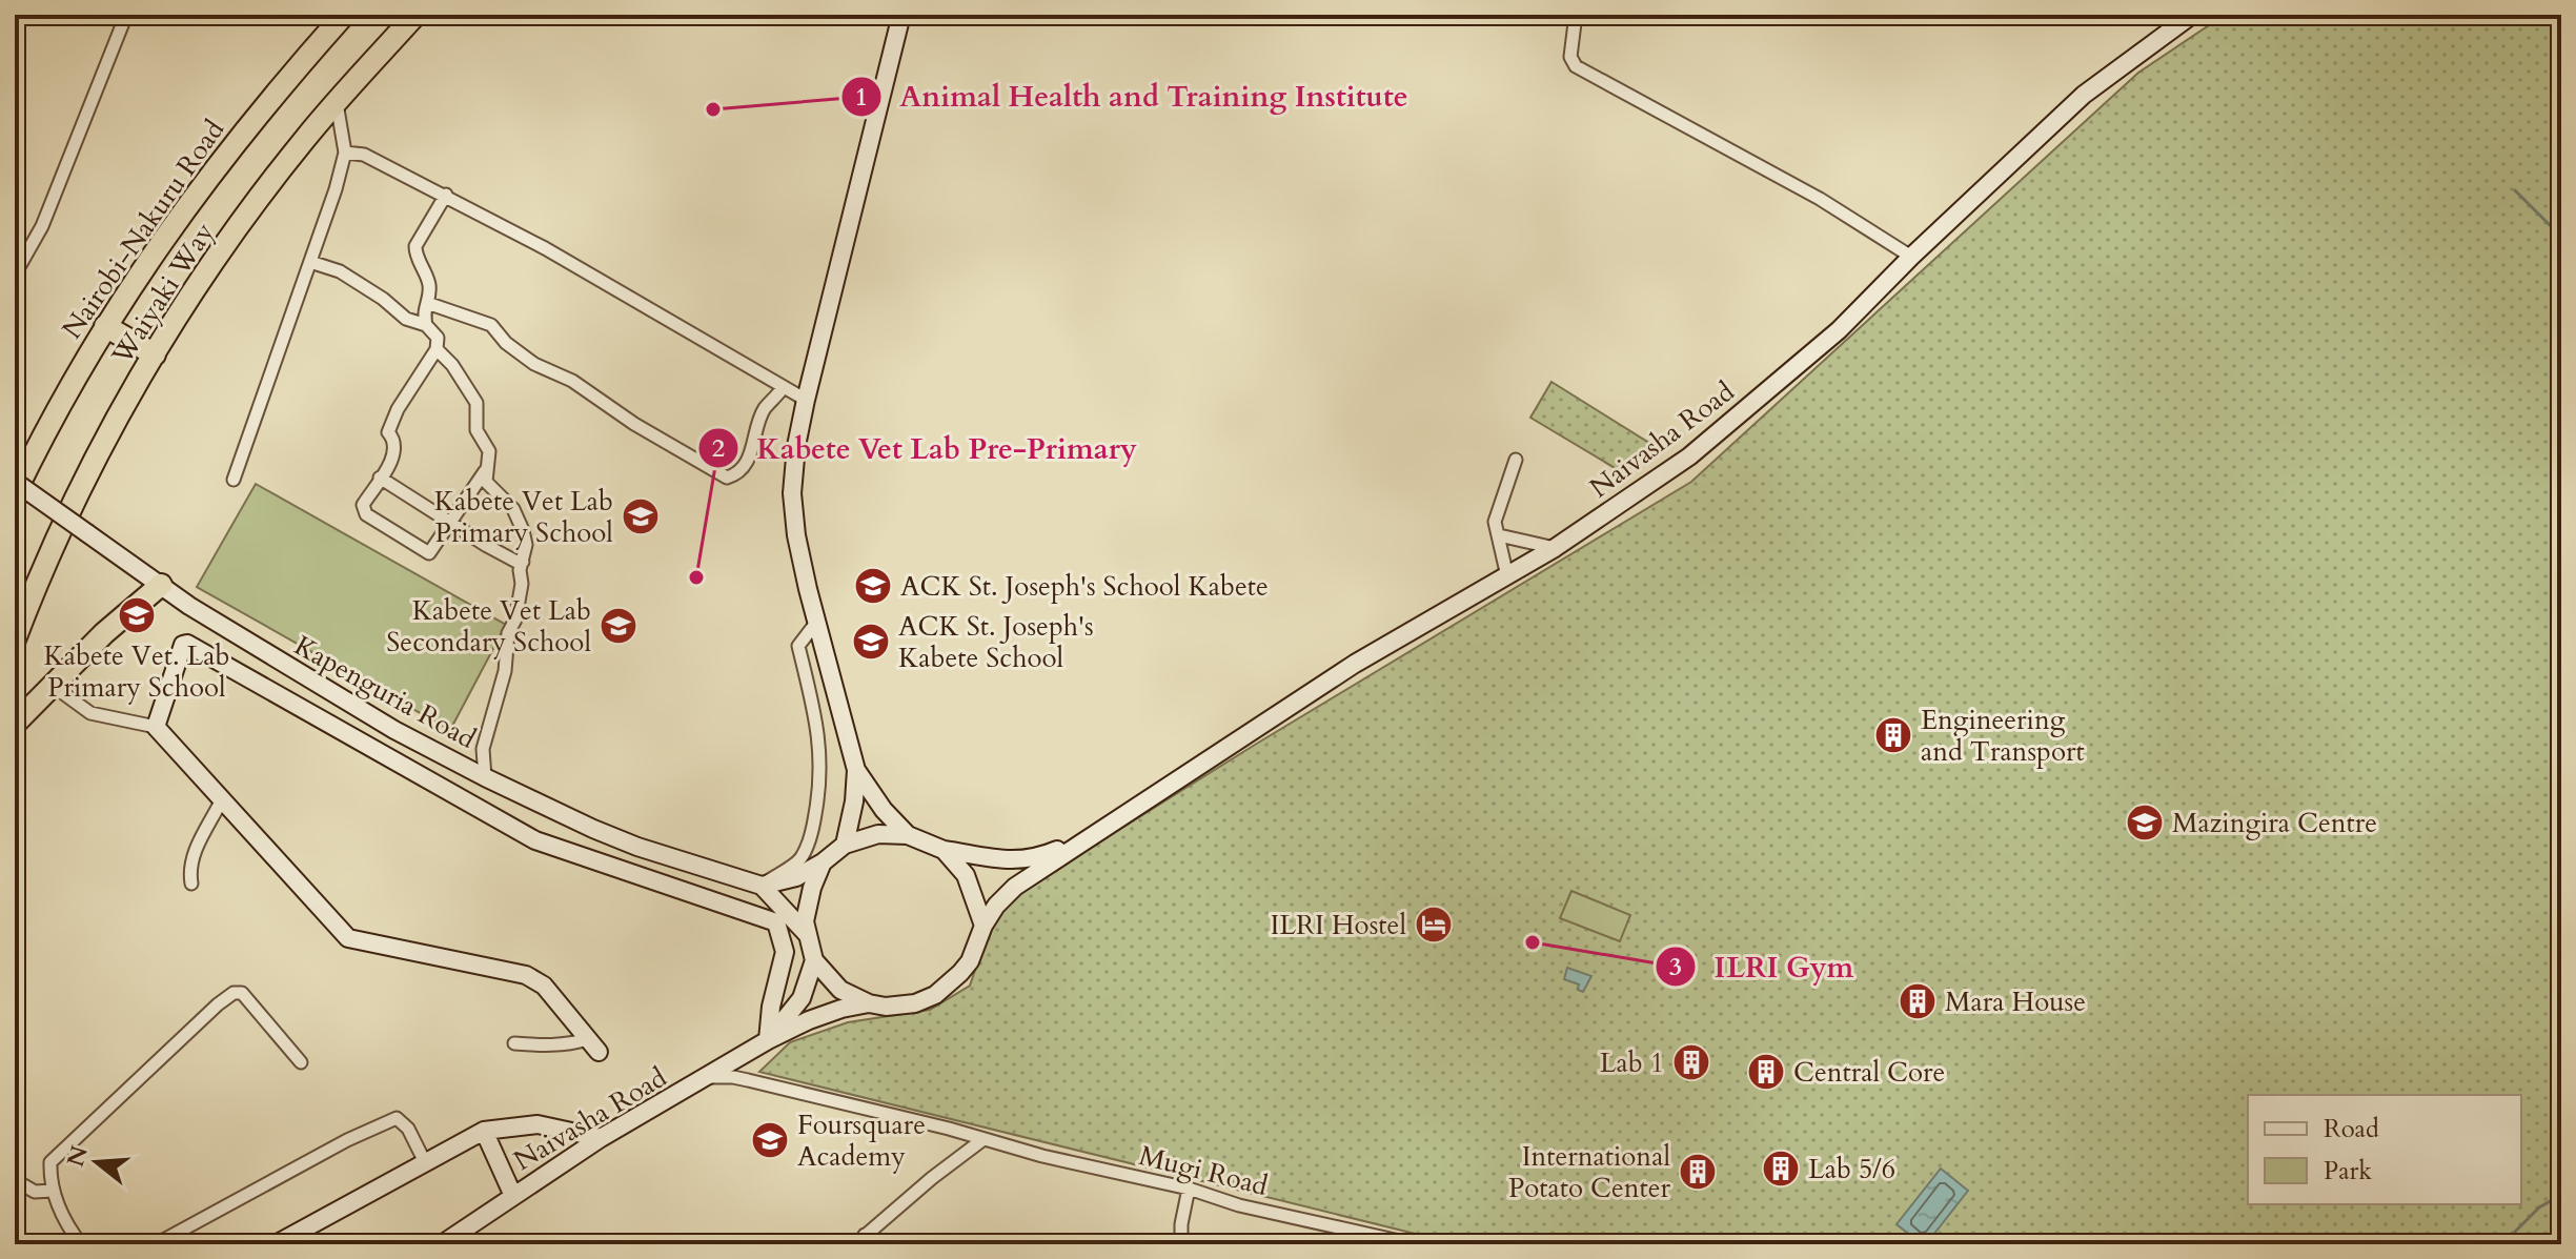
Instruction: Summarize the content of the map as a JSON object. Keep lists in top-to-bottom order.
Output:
{
  "streets": {
    "highway": ["Nairobi-Nakuru Road", "Waiyaki Way"],
    "street": ["Naivasha Road", "Kapenguria Road", "Mugi Road"]
  },
  "crossings": [
    ["Naivasha Road", "Kapenguria Road"],
    ["Naivasha Road", "Mugi Road"]
  ],
  "places": {
    "other": ["Animal Health and Training Institute", "Kabete Vet Lab Pre-Primary", "ILRI Gym"],
    "school or university": [
      "Kabete Vet Lab Primary School",
      "ACK St. Joseph's School Kabete",
      "Kabete Vet. Lab Primary School",
      "Kabete Vet Lab Secondary School",
      "ACK St. Joseph's Kabete School",
      "Mazingira Centre",
      "Foursquare Academy"
    ],
    "building": [
      "Engineering and Transport",
      "Mara House",
      "Lab 1",
      "Central Core",
      "Lab 5/6",
      "International Potato Center"
    ],
    "hotel": ["ILRI Hostel"]
  },
  "legend": ["Road", "Park"],
  "north": "left"
}
